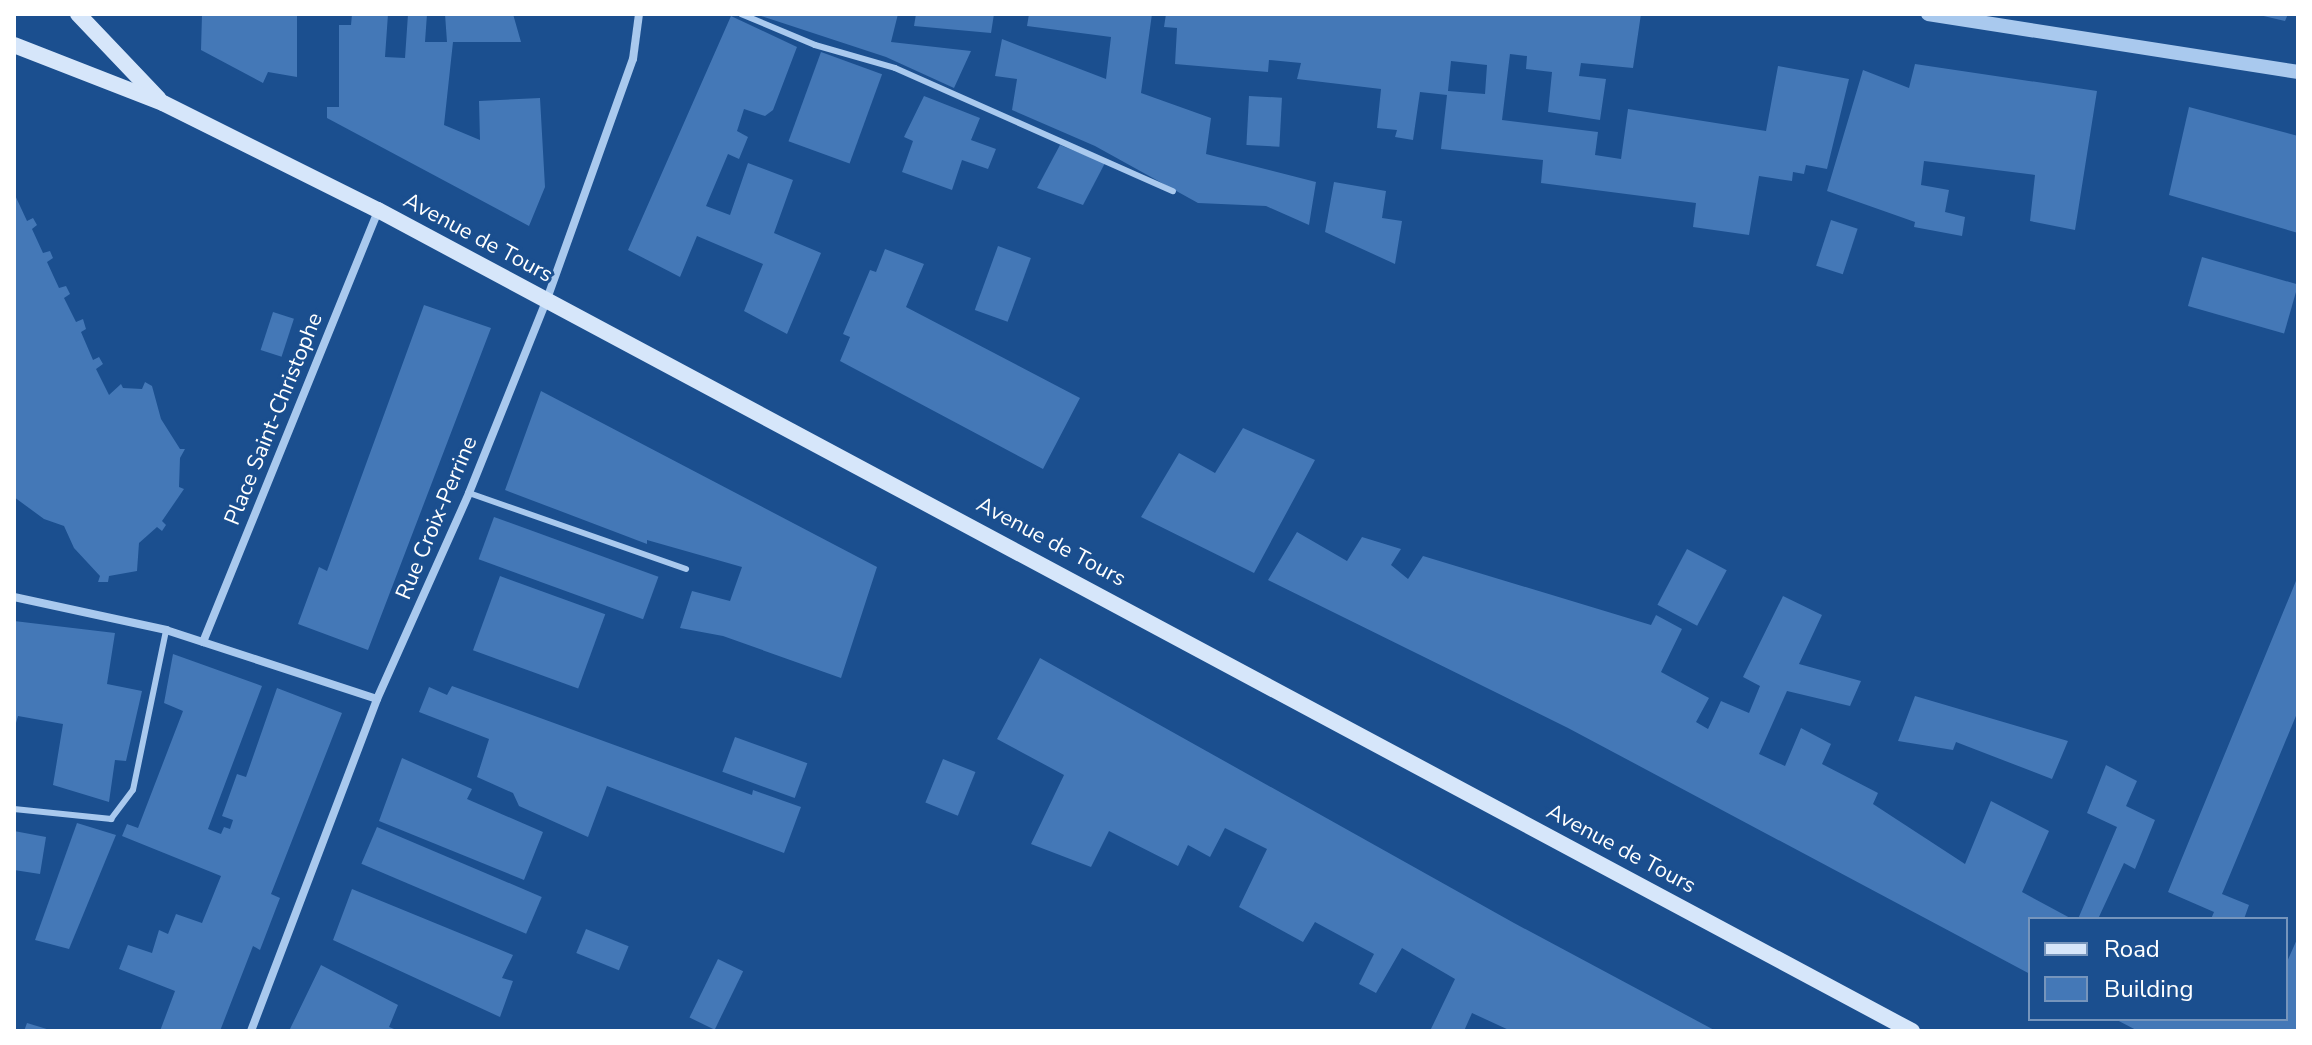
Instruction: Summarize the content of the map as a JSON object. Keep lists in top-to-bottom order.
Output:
{
  "streets": {
    "main road": ["Avenue de Tours"],
    "street": ["Place Saint-Christophe", "Rue Croix-Perrine"]
  },
  "crossings": [
    ["Avenue de Tours", "Place Saint-Christophe"],
    ["Avenue de Tours", "Rue Croix-Perrine"]
  ],
  "legend": ["Road", "Building"]
}
